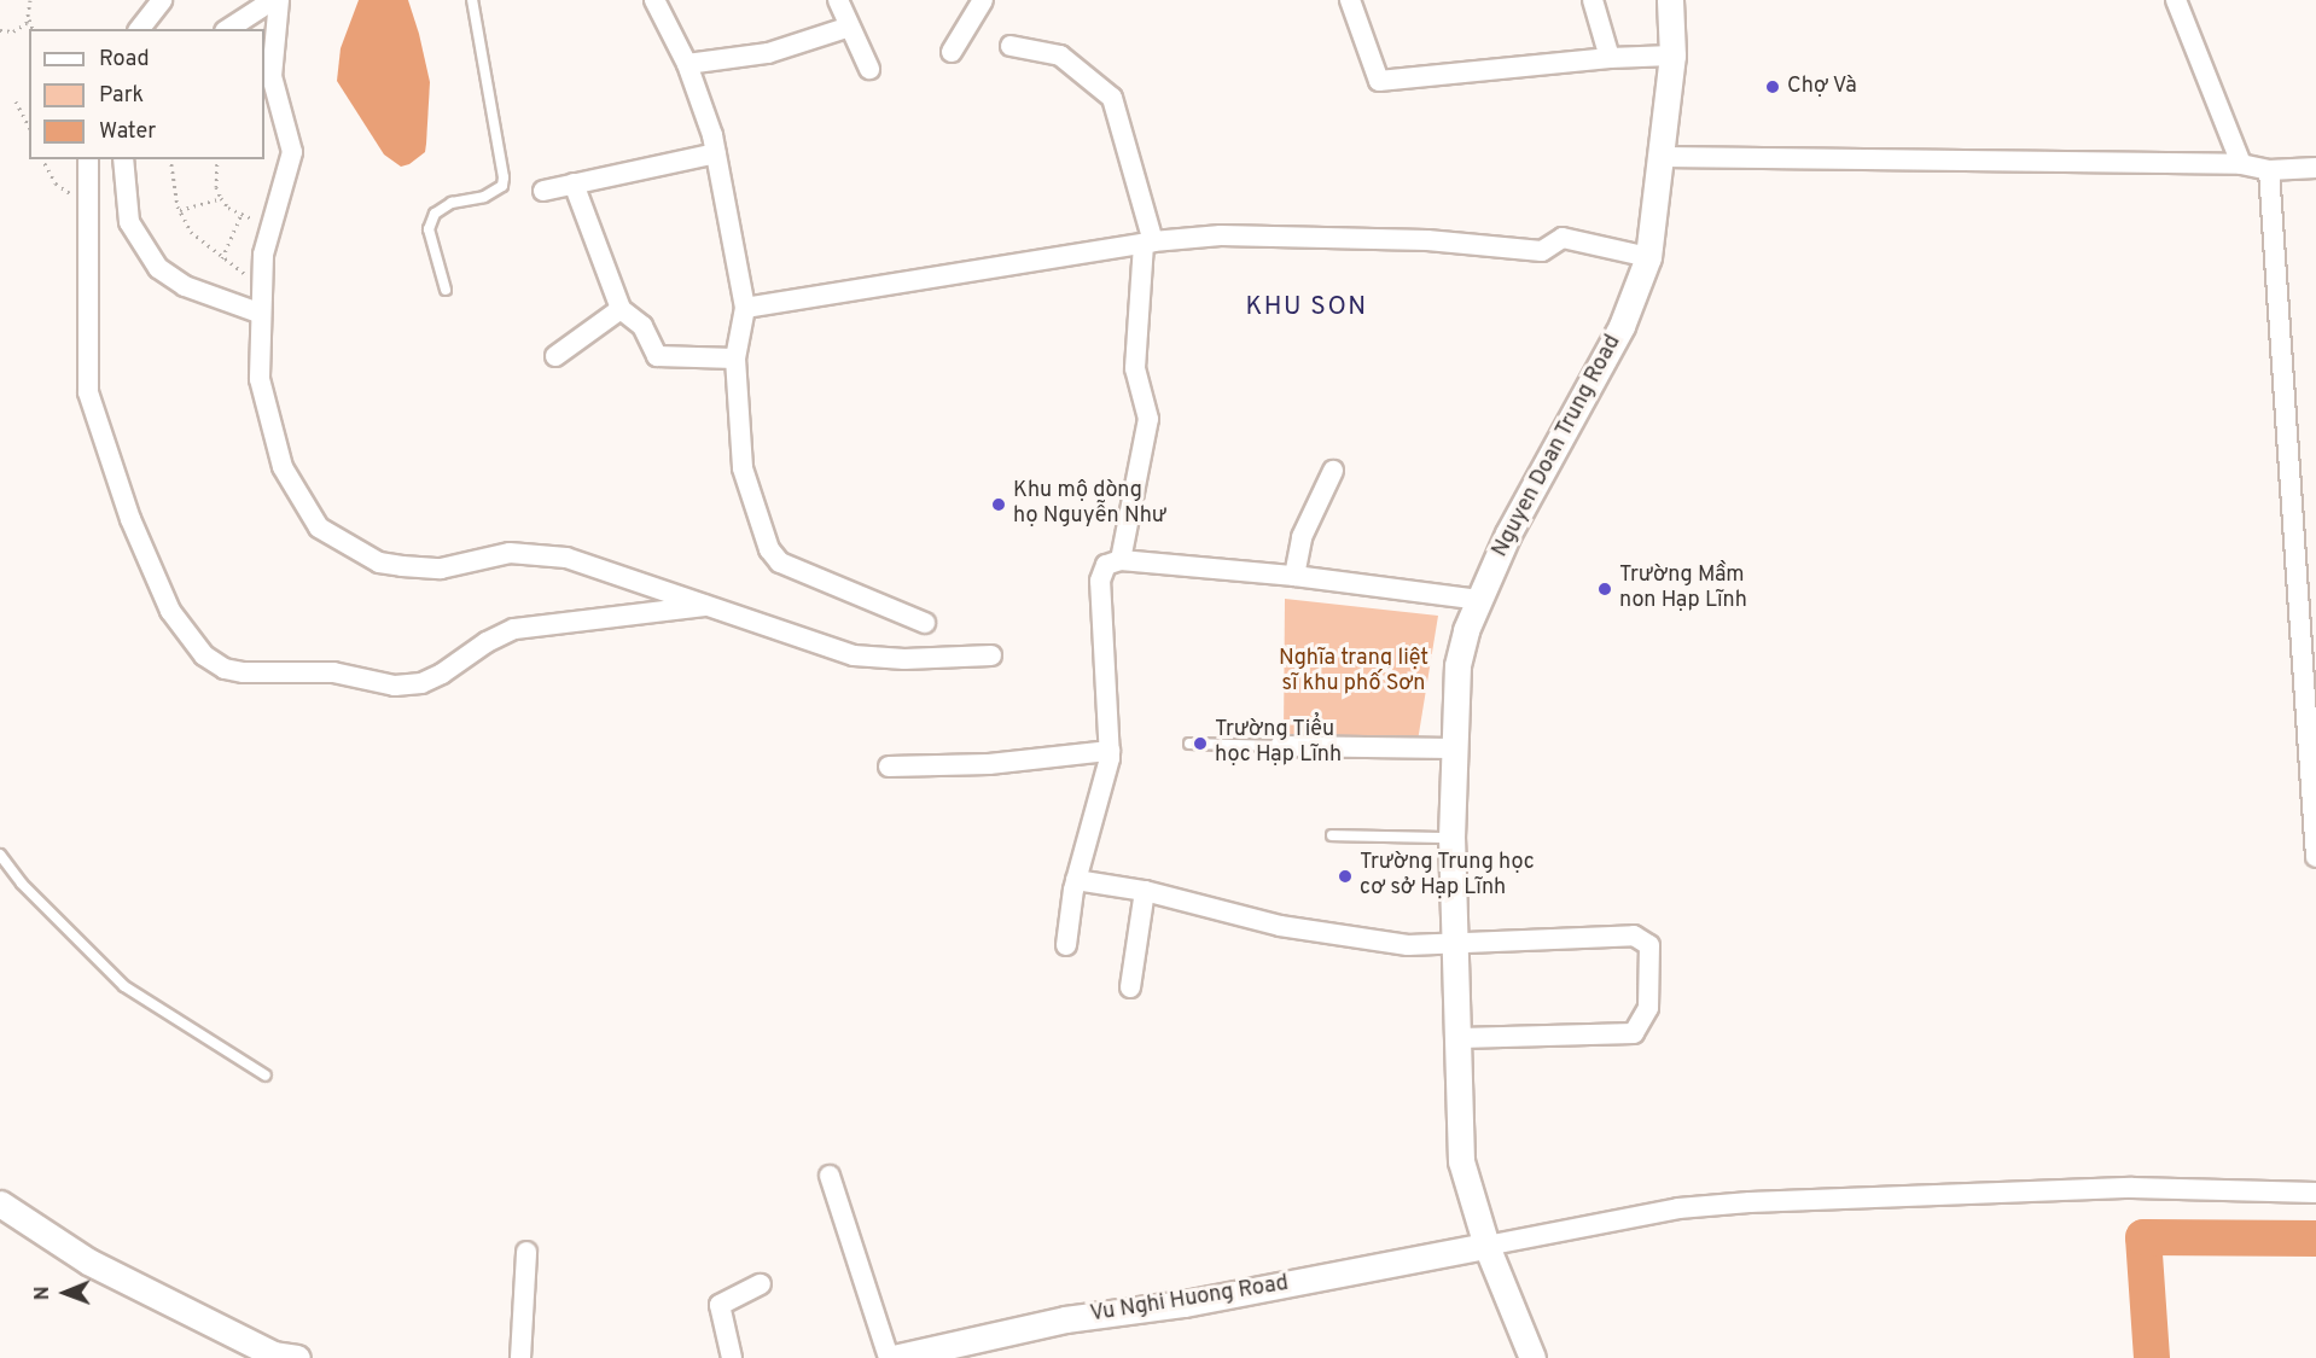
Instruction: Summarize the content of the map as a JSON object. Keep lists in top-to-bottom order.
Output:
{
  "streets": {
    "street": ["Nguyen Doan Trung Road", "Vu Nghi Huong Road"]
  },
  "crossings": [
    ["Nguyen Doan Trung Road", "Vu Nghi Huong Road"]
  ],
  "districts": ["KHU SON"],
  "parks": ["Nghĩa trang liệt sĩ khu phố Sơn"],
  "places": [
    "Chợ Và",
    "Khu mộ dòng họ Nguyễn Như",
    "Trường Mầm non Hạp Lĩnh",
    "Trường Tiểu học Hạp Lĩnh",
    "Trường Trung học cơ sở Hạp Lĩnh"
  ],
  "legend": ["Road", "Park", "Water"],
  "north": "left"
}
